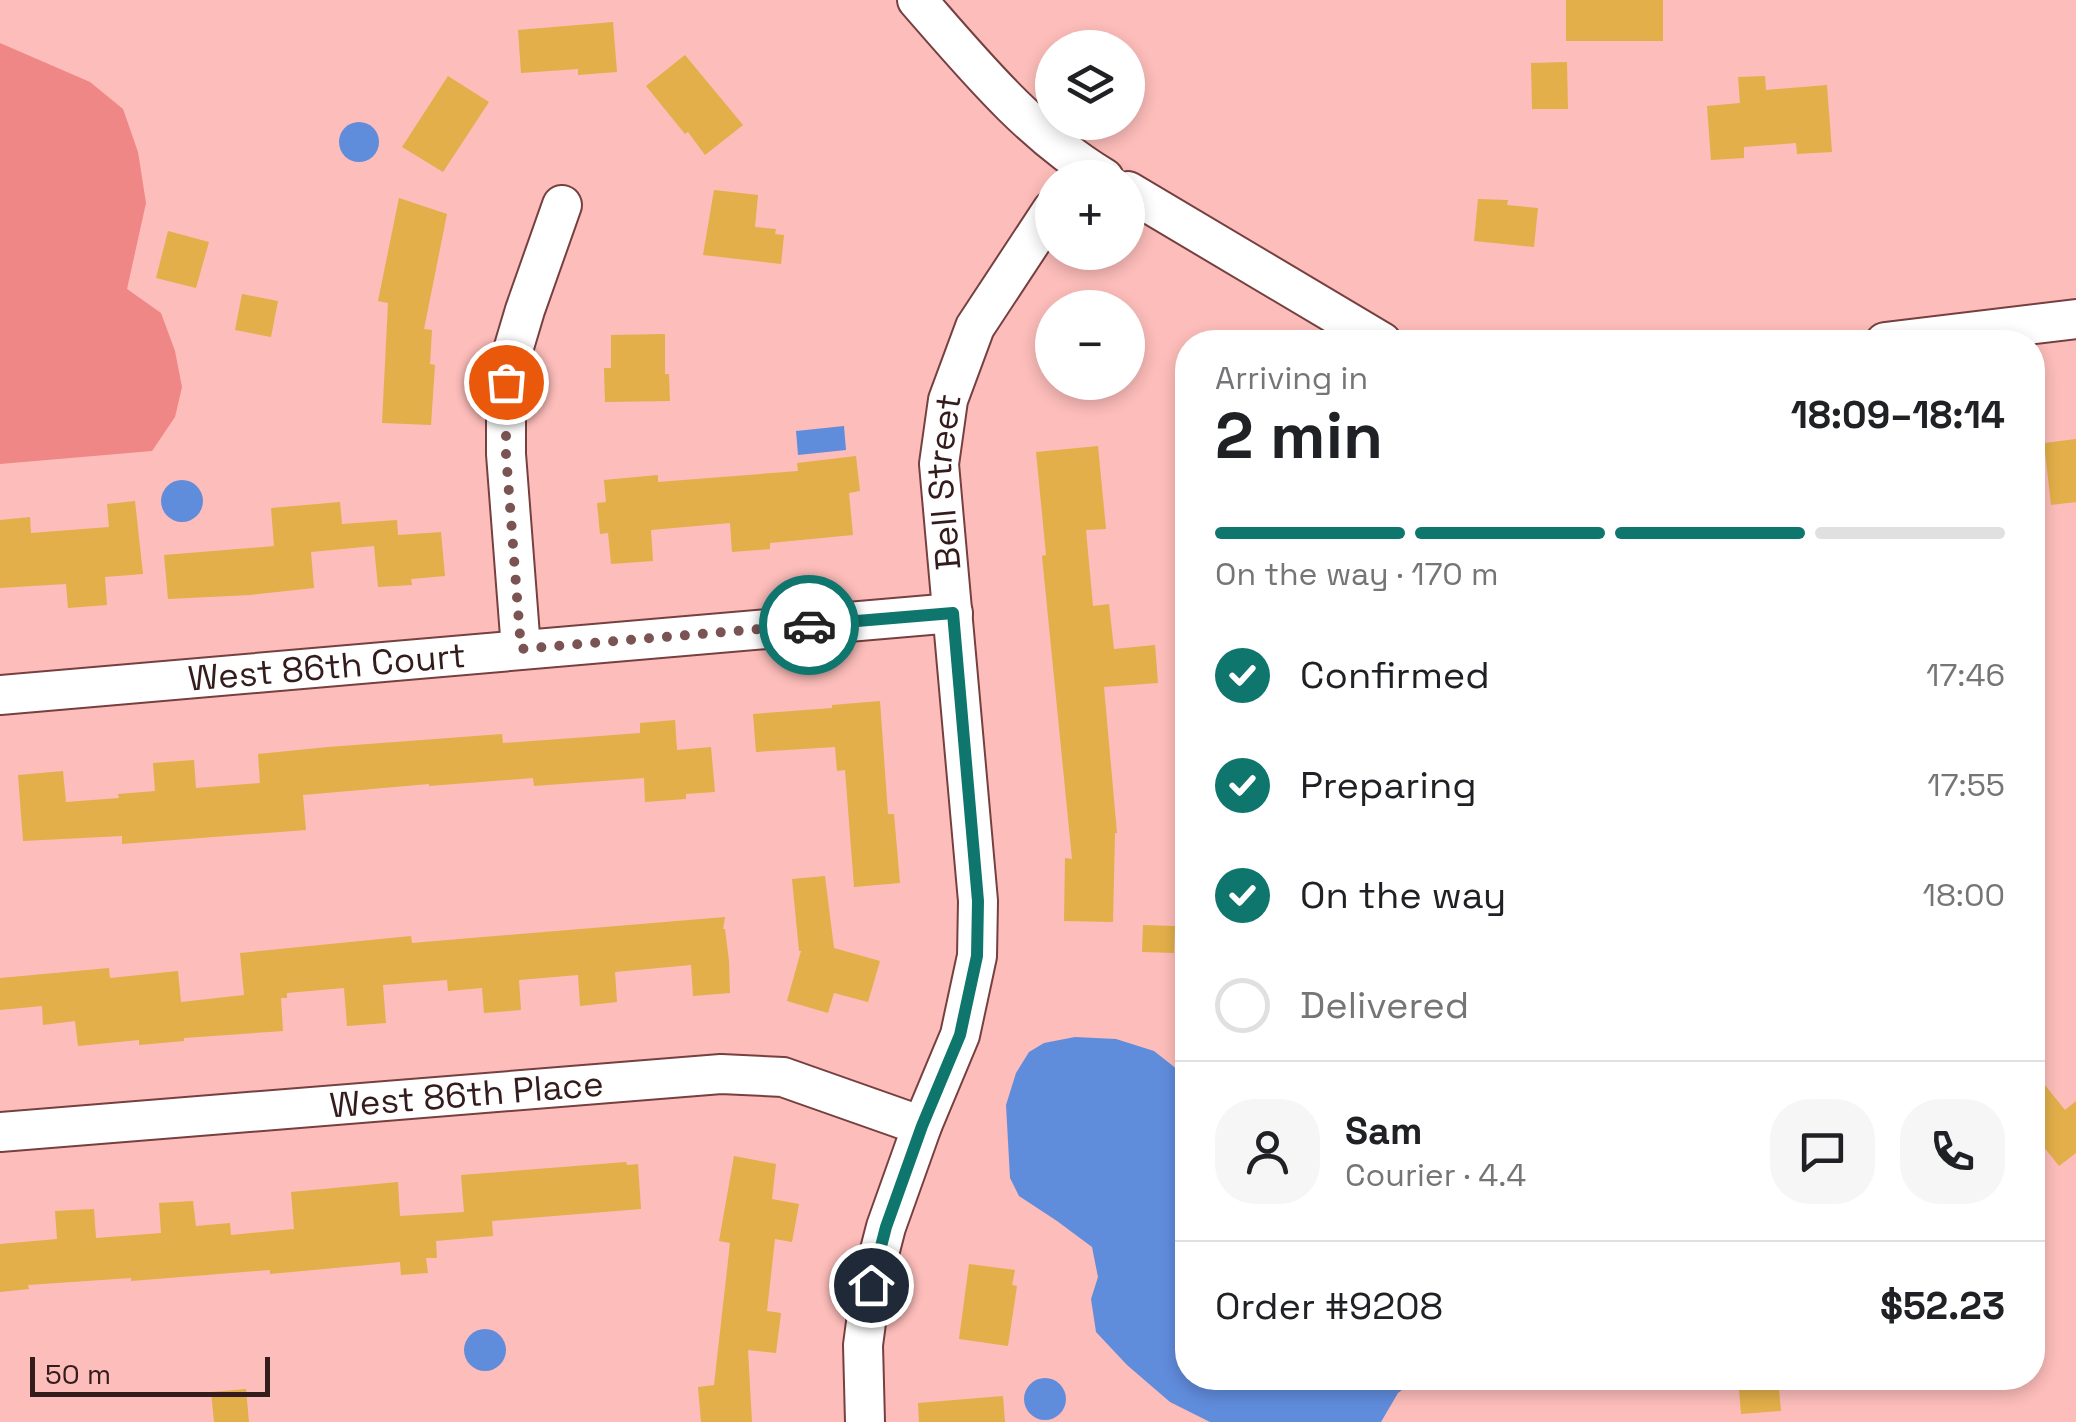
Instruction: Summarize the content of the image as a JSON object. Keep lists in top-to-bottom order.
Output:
{
  "streets": {
    "street": ["Bell Street", "West 86th Court", "West 86th Place"]
  },
  "crossings": [
    ["Bell Street", "West 86th Court"],
    ["Bell Street", "West 86th Place"]
  ],
  "scale_bar": "50 m",
  "page": {
    "map_buttons": ["+", "−"],
    "heading": ["2 min", "Arriving in", "18:09–18:14"],
    "panel": [
      "Sam",
      "Courier · 4.4",
      "Order #9208",
      "$52.23"
    ],
    "bar": "On the way · 170 m",
    "list": [
      ["Confirmed", "17:46"],
      ["Preparing", "17:55"],
      ["On the way", "18:00"],
      "Delivered"
    ],
    "scale": "50 m"
  }
}
